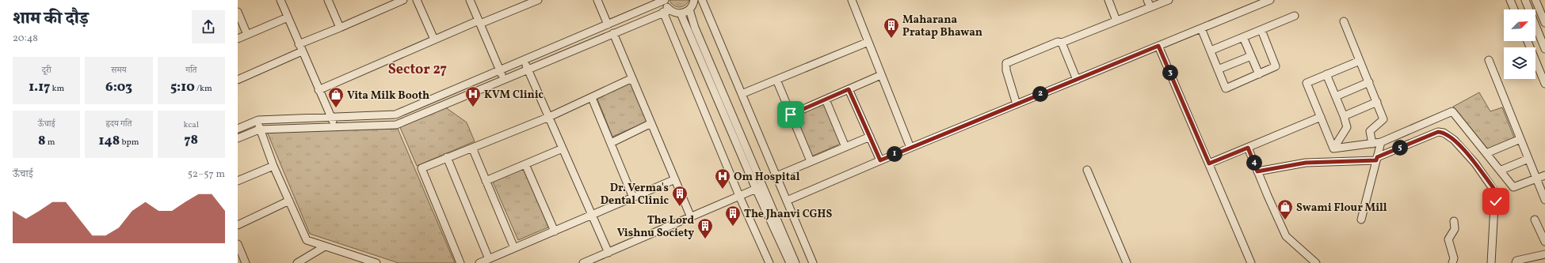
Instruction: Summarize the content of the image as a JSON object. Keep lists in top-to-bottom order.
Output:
{
  "districts": ["Sector 27"],
  "places": {
    "building": [
      "Maharana Pratap Bhawan",
      "Dr. Verma's Dental Clinic",
      "The Jhanvi CGHS",
      "The Lord Vishnu Society"
    ],
    "hospital": ["KVM Clinic", "Om Hospital"],
    "shop": ["Vita Milk Booth", "Swami Flour Mill"]
  },
  "north": "top right",
  "page": {
    "heading": ["शाम की दौड़", "20:48"],
    "stats": [
      ["दूरी", "1.17 km"],
      ["समय", "6:03"],
      ["गति", "5:10 /km"],
      ["ऊँचाई", "8 m"],
      ["हृदय गति", "148 bpm"],
      ["kcal", "78"]
    ],
    "pins": [
      "3",
      "2",
      "5",
      "1",
      "4"
    ],
    "chart": ["ऊँचाई", "52–57 m"]
  }
}
